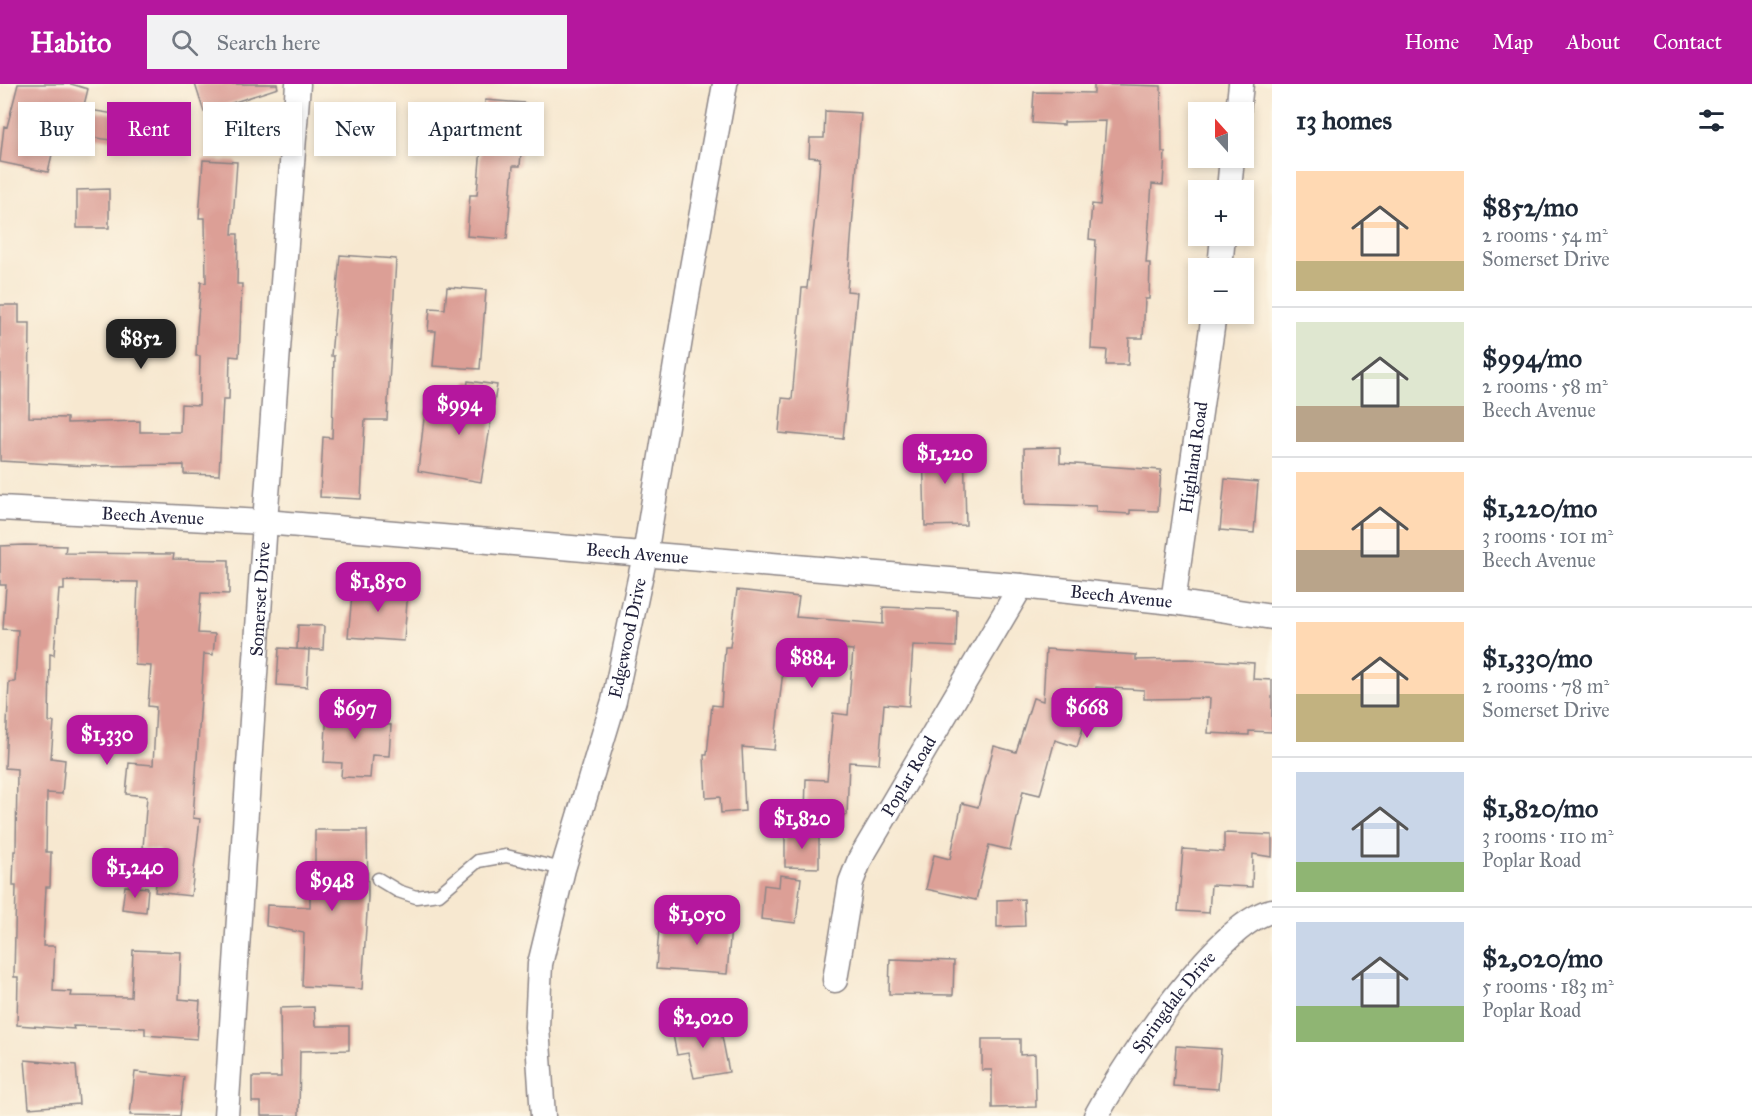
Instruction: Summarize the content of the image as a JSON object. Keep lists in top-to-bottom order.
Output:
{
  "streets": {
    "street": [
      "Highland Road",
      "Beech Avenue",
      "Somerset Drive",
      "Edgewood Drive",
      "Poplar Road",
      "Springdale Drive"
    ]
  },
  "crossings": [
    ["Highland Road", "Beech Avenue"],
    ["Beech Avenue", "Somerset Drive"],
    ["Beech Avenue", "Edgewood Drive"],
    ["Beech Avenue", "Poplar Road"]
  ],
  "north": "top",
  "page": {
    "header": "Habito",
    "search": "Search here",
    "nav": [
      "Home",
      "Map",
      "About",
      "Contact"
    ],
    "heading": "13 homes",
    "map_buttons": ["+", "−"],
    "chip": [
      "Buy",
      "Rent",
      "Filters",
      "New",
      "Apartment"
    ],
    "list": [
      {
        "name": "$852/mo",
        "note": "2 rooms · 54 m² · Somerset Drive"
      },
      {
        "name": "$994/mo",
        "note": "2 rooms · 58 m² · Beech Avenue"
      },
      {
        "name": "$1,220/mo",
        "note": "3 rooms · 101 m² · Beech Avenue"
      },
      {
        "name": "$1,330/mo",
        "note": "2 rooms · 78 m² · Somerset Drive"
      },
      {
        "name": "$1,820/mo",
        "note": "3 rooms · 110 m² · Poplar Road"
      },
      {
        "name": "$2,020/mo",
        "note": "5 rooms · 183 m² · Poplar Road"
      }
    ],
    "price": [
      "$852",
      "$994",
      "$1,220",
      "$1,850",
      "$884",
      "$668",
      "$697",
      "$1,330",
      "$1,820",
      "$1,240",
      "$948",
      "$1,050",
      "$2,020"
    ]
  }
}
